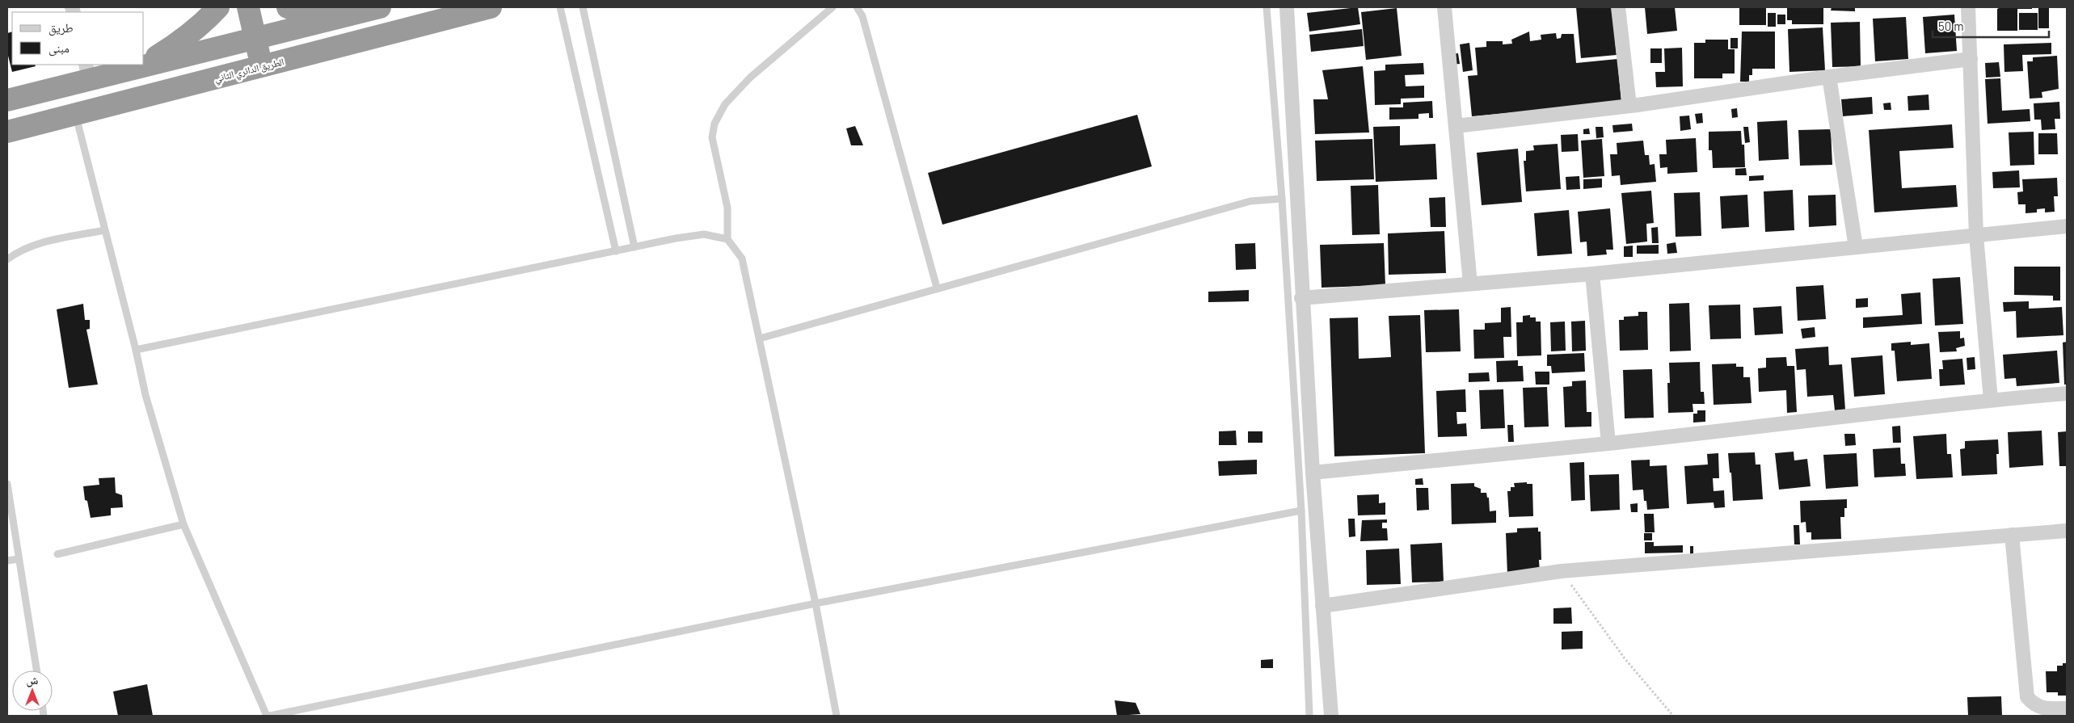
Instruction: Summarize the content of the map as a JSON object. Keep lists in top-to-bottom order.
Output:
{
  "streets": {
    "highway": ["الطريق الدائري الثاني"]
  },
  "legend": ["طريق", "مبنى"],
  "scale_bar": "50 m",
  "north": "top"
}
